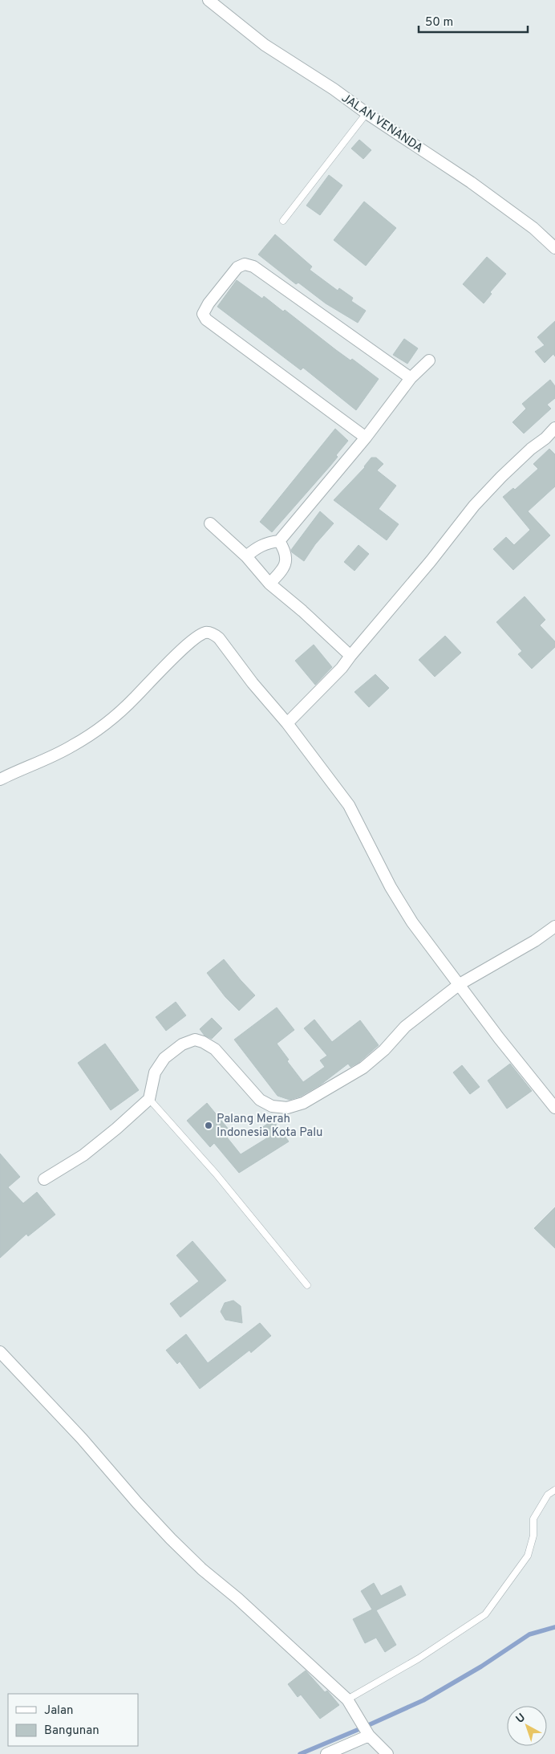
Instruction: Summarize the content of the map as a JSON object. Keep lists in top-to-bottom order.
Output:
{
  "streets": {
    "street": ["JALAN VENANDA"]
  },
  "places": ["Palang Merah Indonesia Kota Palu"],
  "legend": ["Jalan", "Bangunan"],
  "scale_bar": "50 m",
  "north": "top left"
}
